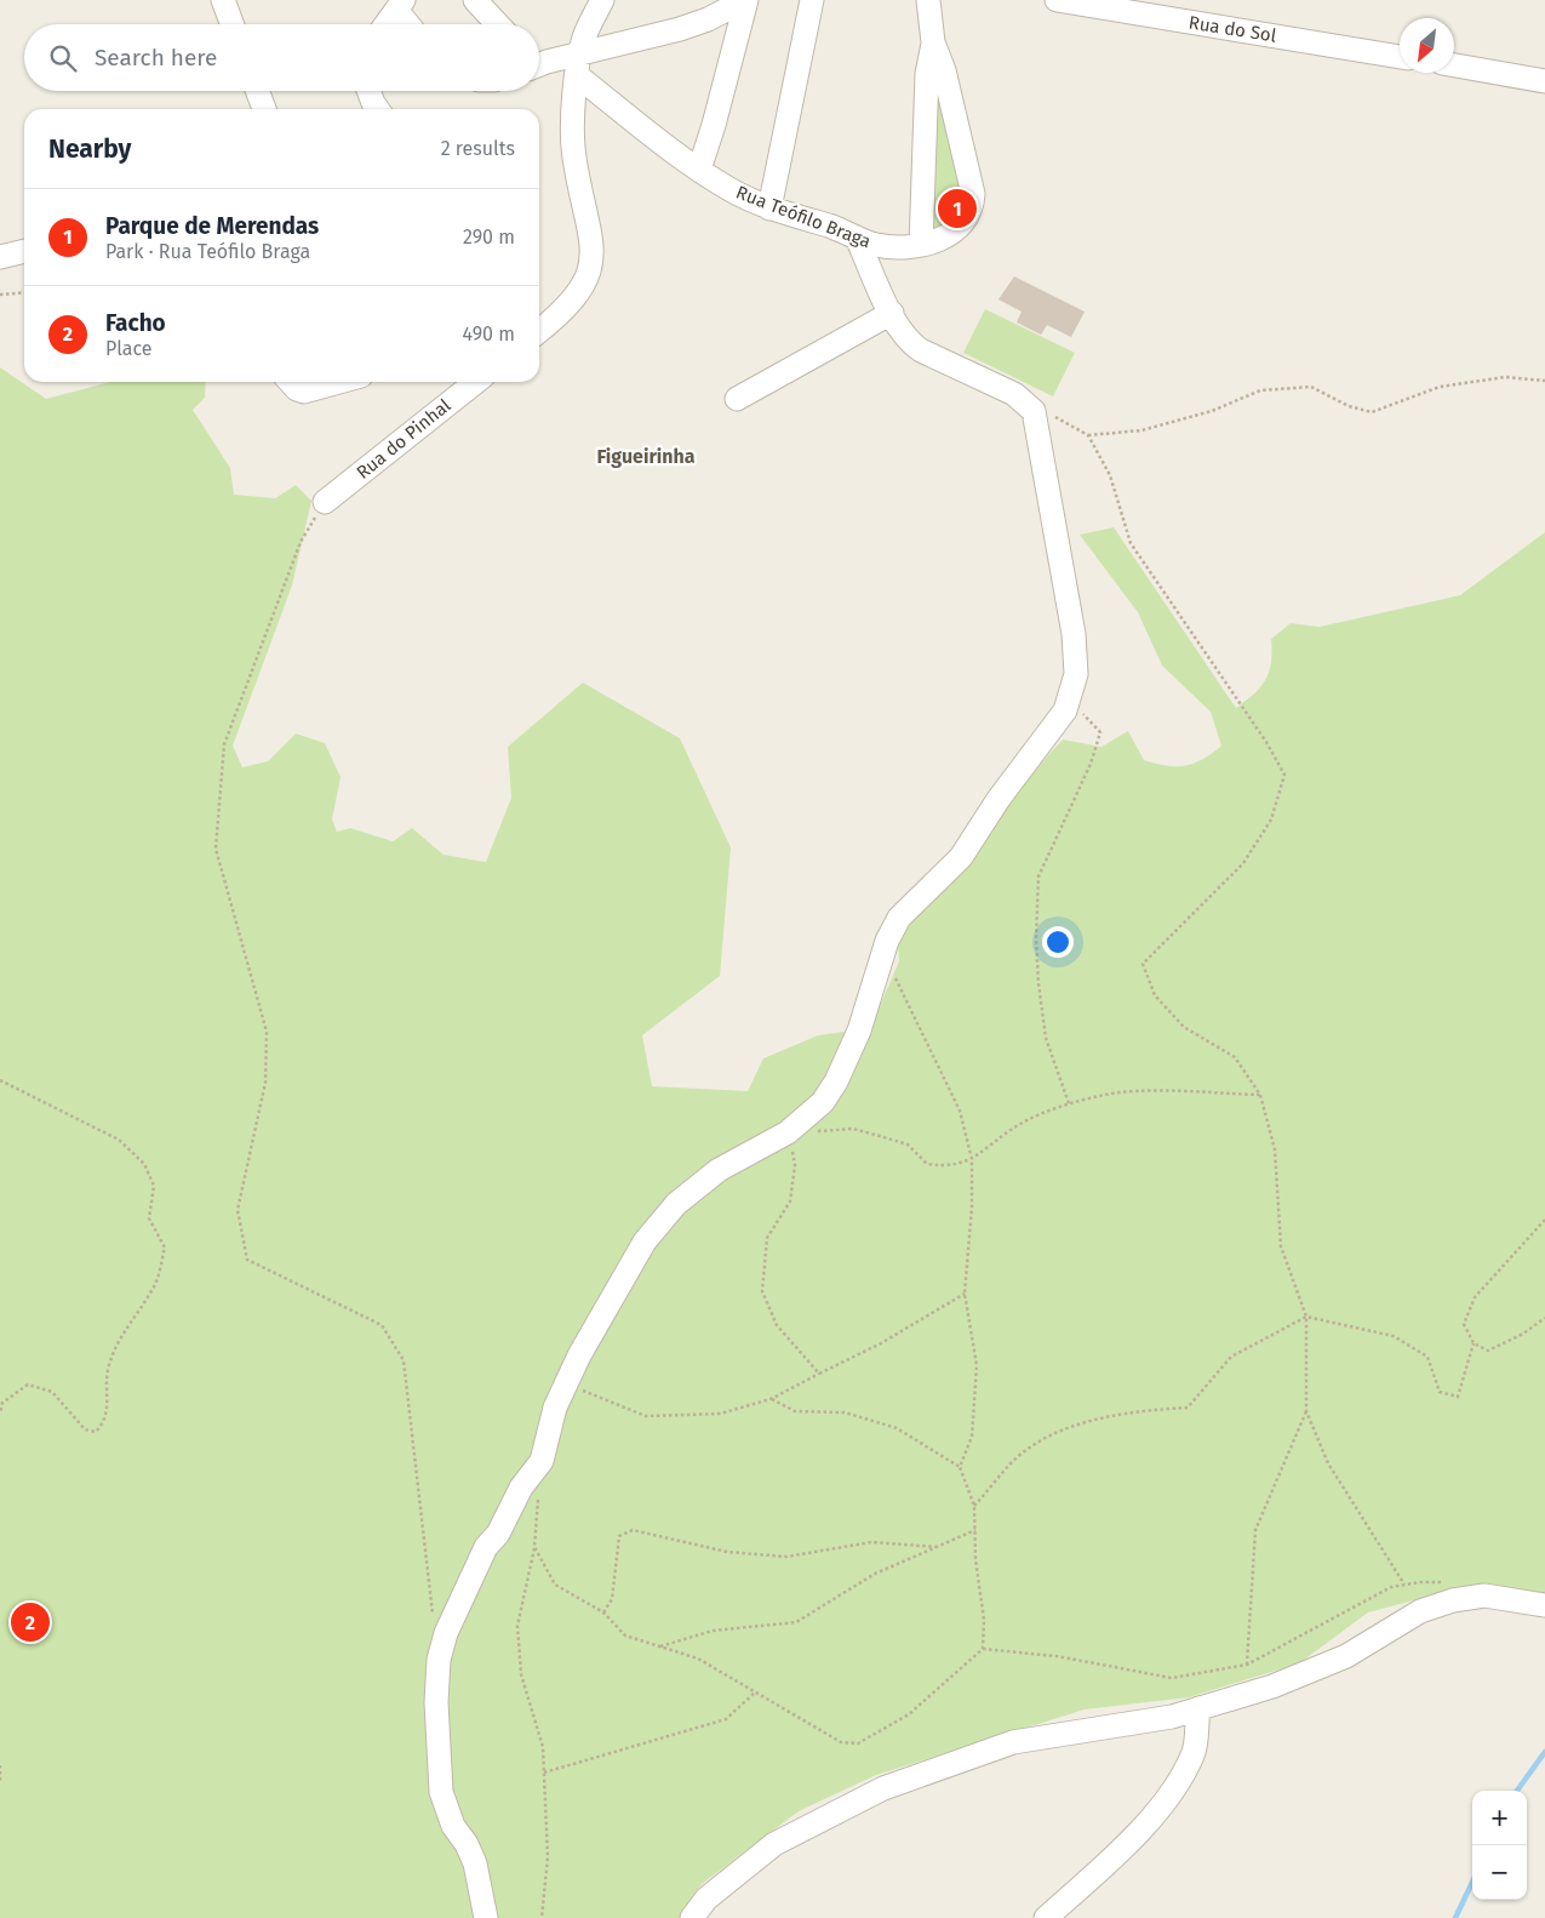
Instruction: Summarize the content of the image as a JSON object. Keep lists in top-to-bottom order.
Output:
{
  "streets": {
    "street": ["Rua do Sol", "Rua Teófilo Braga", "Rua do Pinhal"]
  },
  "districts": ["Figueirinha"],
  "north": "bottom left",
  "page": {
    "search": "Search here",
    "heading": ["Nearby", "2 results"],
    "pins": ["1", "2"],
    "list": [
      {
        "mark": "1",
        "name": "Parque de Merendas",
        "note": "Park · Rua Teófilo Braga",
        "value": "290 m"
      },
      {
        "mark": "2",
        "name": "Facho",
        "note": "Place",
        "value": "490 m"
      }
    ],
    "map_buttons": ["+", "−"]
  }
}
